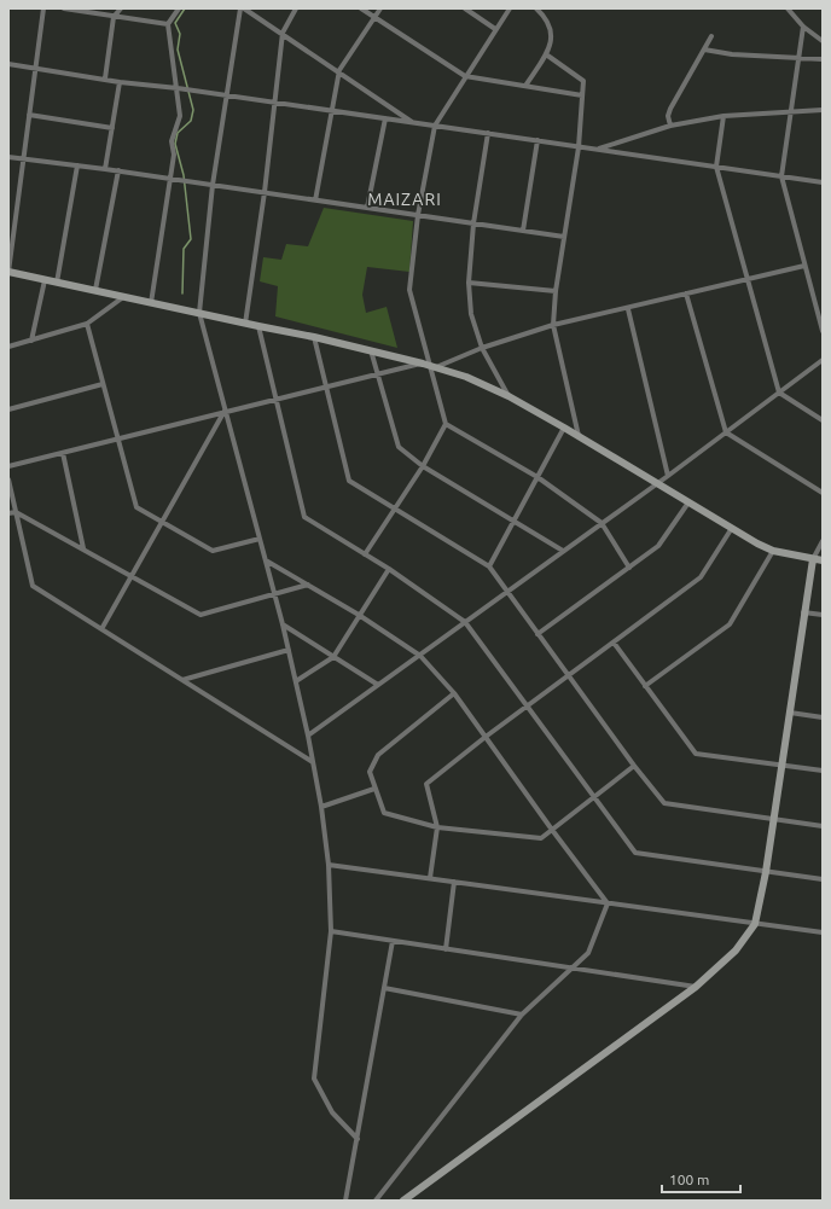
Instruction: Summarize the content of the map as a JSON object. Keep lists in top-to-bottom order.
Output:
{
  "districts": ["MAIZARI"],
  "scale_bar": "100 m"
}
